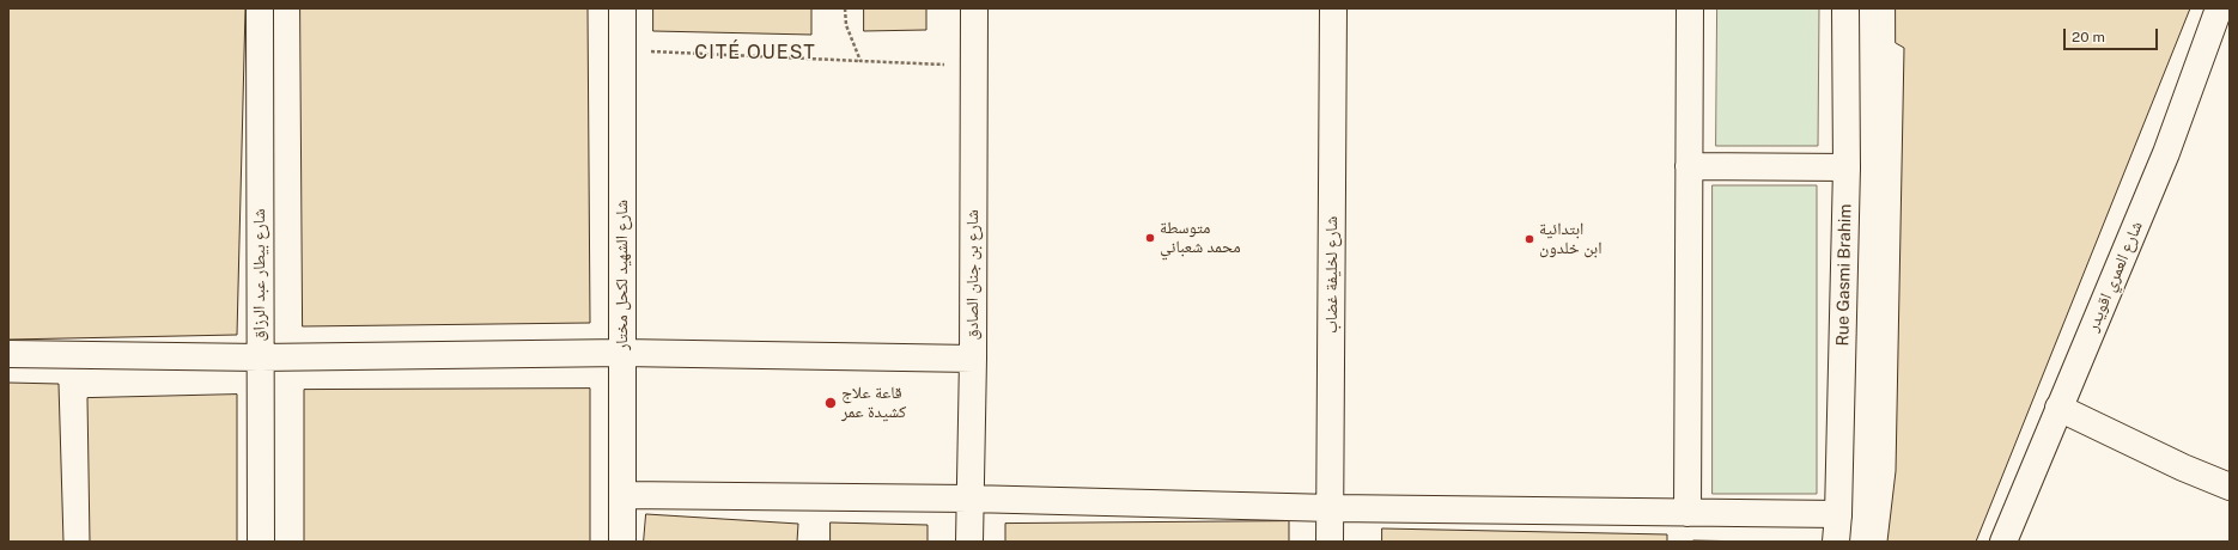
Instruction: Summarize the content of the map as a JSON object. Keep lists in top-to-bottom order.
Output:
{
  "streets": {
    "street": [
      "شارع بيطار عبد الرزاق",
      "شارع الشهيد لكحل مختار",
      "شارع بن جنان الصادق",
      "شارع لخليفة غضاب",
      "Rue Gasmi Brahim",
      "شارع العمري اقويدر"
    ]
  },
  "districts": ["CITÉ OUEST"],
  "places": ["متوسطة محمد شعباني", "ابتدائية ابن خلدون", "قاعة علاج كشيدة عمر"],
  "scale_bar": "20 m"
}
